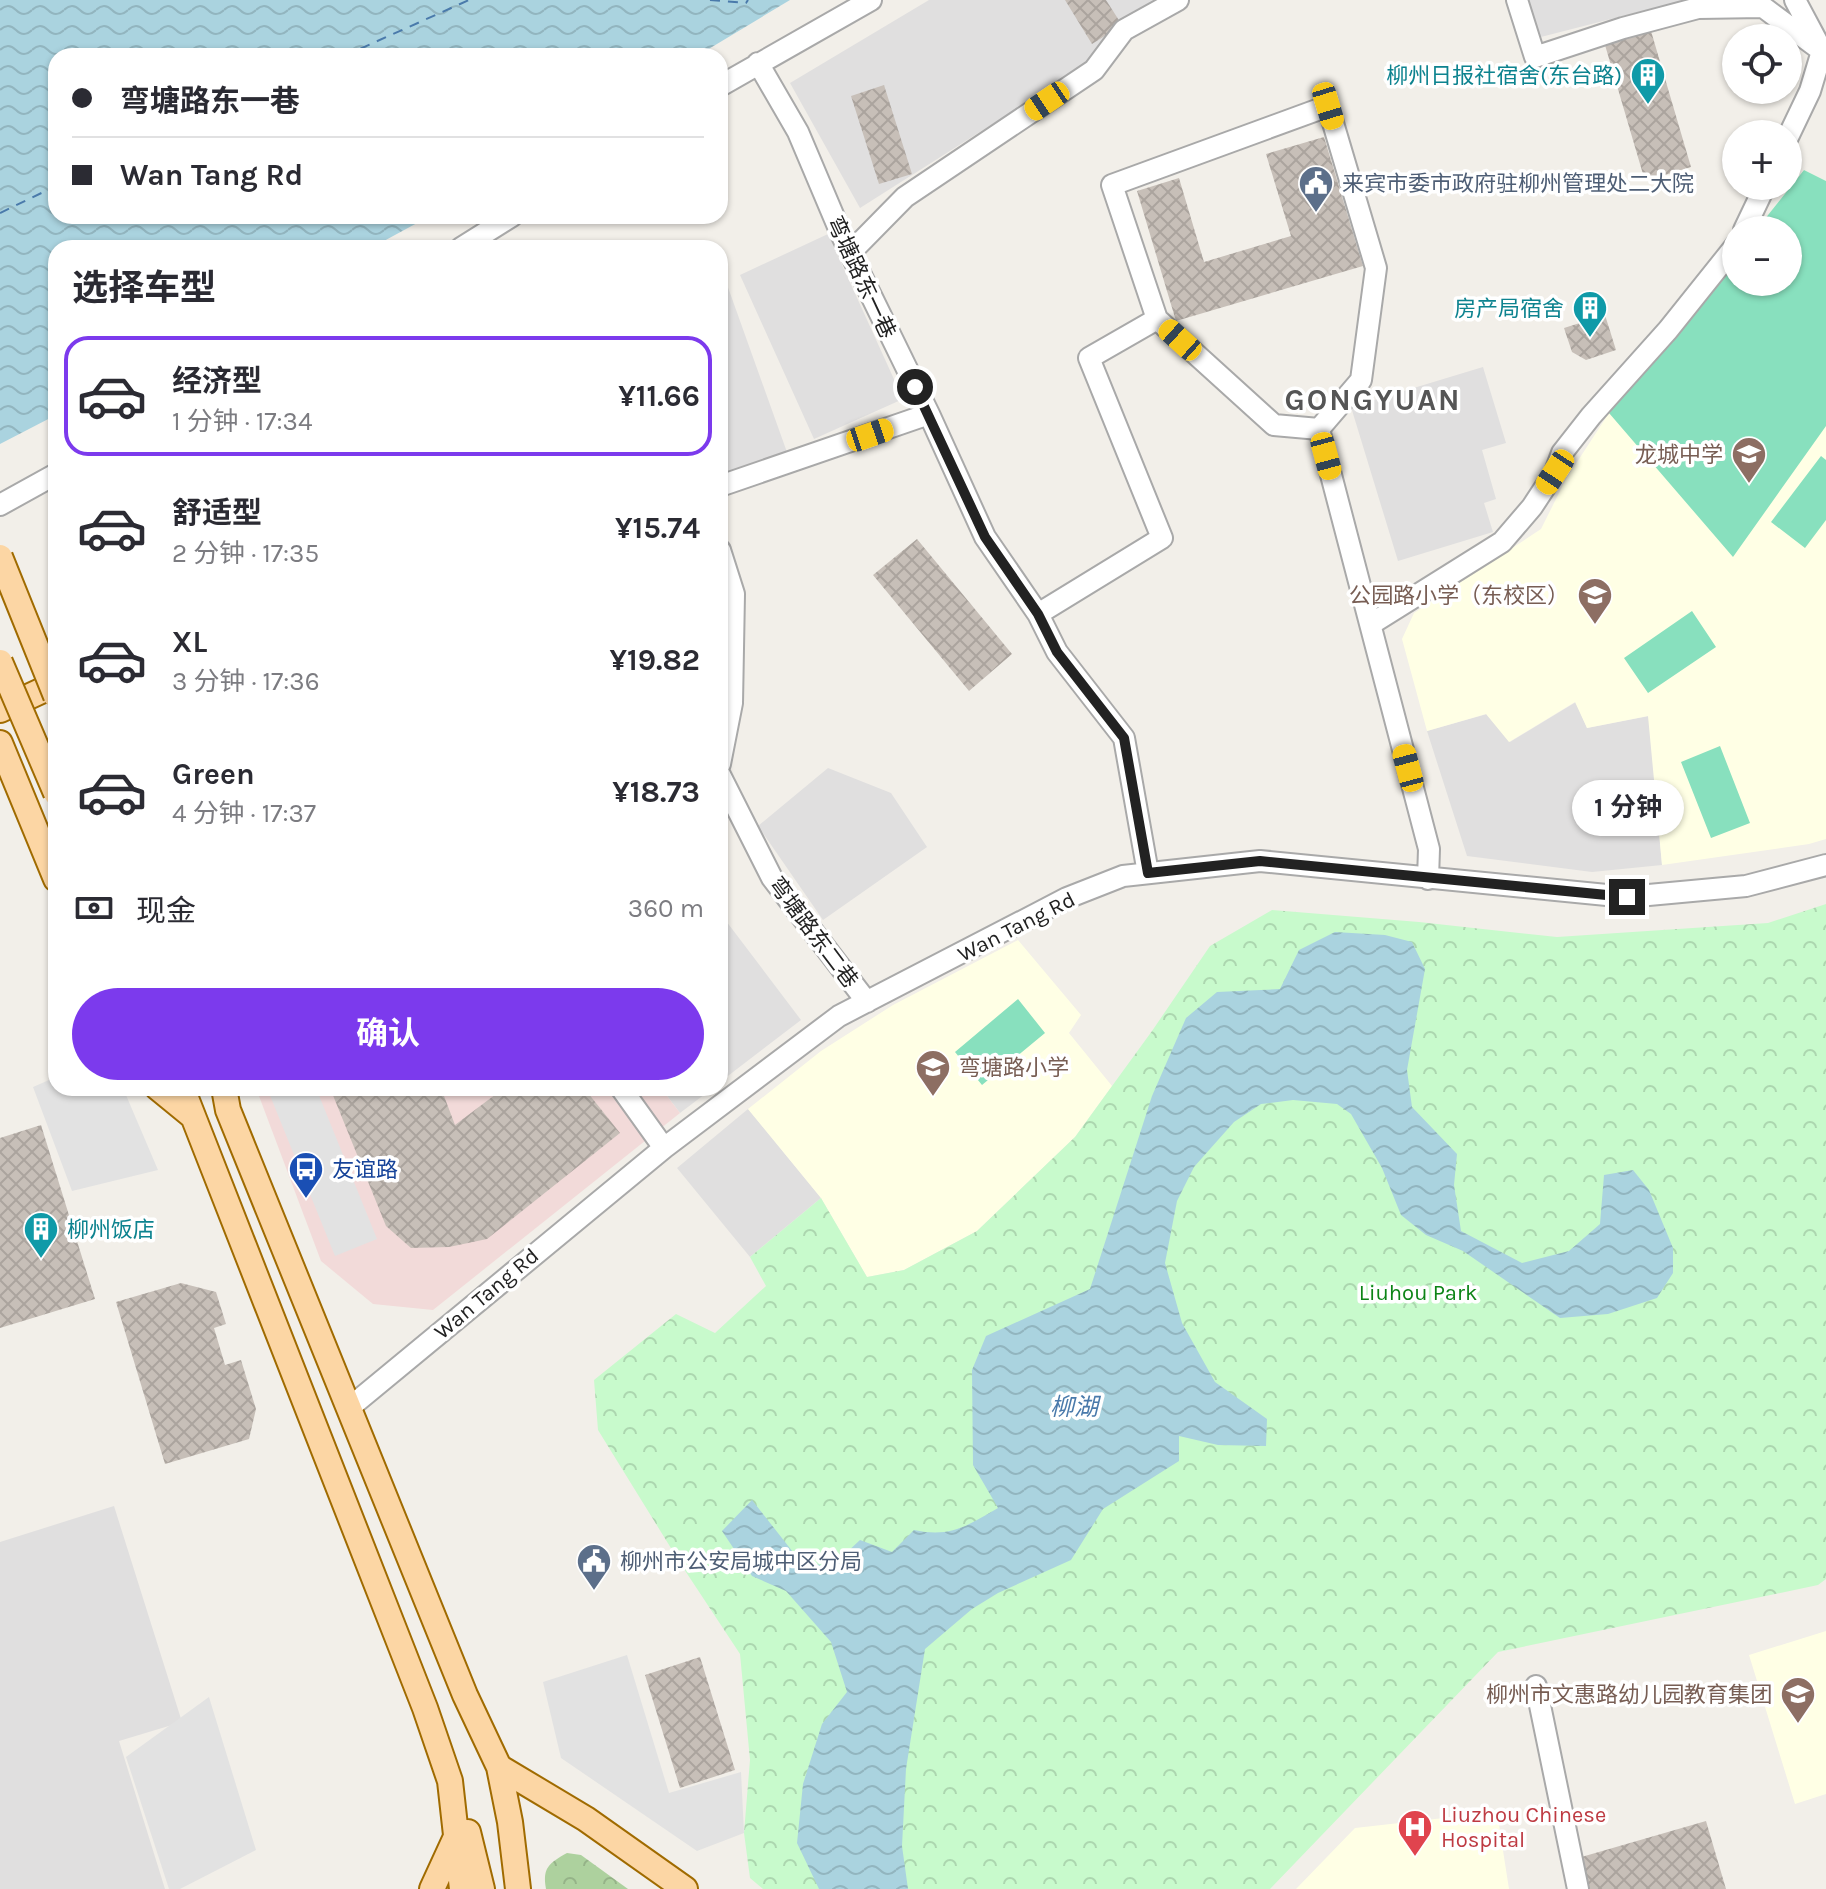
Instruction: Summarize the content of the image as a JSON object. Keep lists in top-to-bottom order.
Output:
{
  "streets": {
    "street": ["弯塘路东一巷", "Wan Tang Rd", "弯塘路东二巷"]
  },
  "crossings": [
    ["弯塘路东一巷", "Wan Tang Rd"],
    ["Wan Tang Rd", "弯塘路东二巷"]
  ],
  "districts": ["GONGYUAN"],
  "water": ["柳湖"],
  "parks": ["Liuhou Park"],
  "places": {
    "building": ["柳州日报社宿舍(东台路)", "房产局宿舍", "柳州饭店"],
    "public building": ["来宾市委市政府驻柳州管理处二大院", "柳州市公安局城中区分局"],
    "school or university": [
      "龙城中学",
      "公园路小学（东校区）",
      "弯塘路小学",
      "柳州市文惠路幼儿园教育集团"
    ],
    "bus stop": ["友谊路"],
    "hospital": ["Liuzhou Chinese Hospital"]
  },
  "page": {
    "map_buttons": ["+", "−"],
    "banner": ["弯塘路东一巷", "Wan Tang Rd"],
    "heading": "选择车型",
    "list": [
      {
        "name": "经济型",
        "note": "1 分钟 · 17:34",
        "value": "¥11.66"
      },
      {
        "name": "舒适型",
        "note": "2 分钟 · 17:35",
        "value": "¥15.74"
      },
      {
        "name": "XL",
        "note": "3 分钟 · 17:36",
        "value": "¥19.82"
      },
      {
        "name": "Green",
        "note": "4 分钟 · 17:37",
        "value": "¥18.73"
      }
    ],
    "bubble": "1 分钟",
    "pay": ["现金", "360 m"],
    "buttons": "确认"
  }
}
